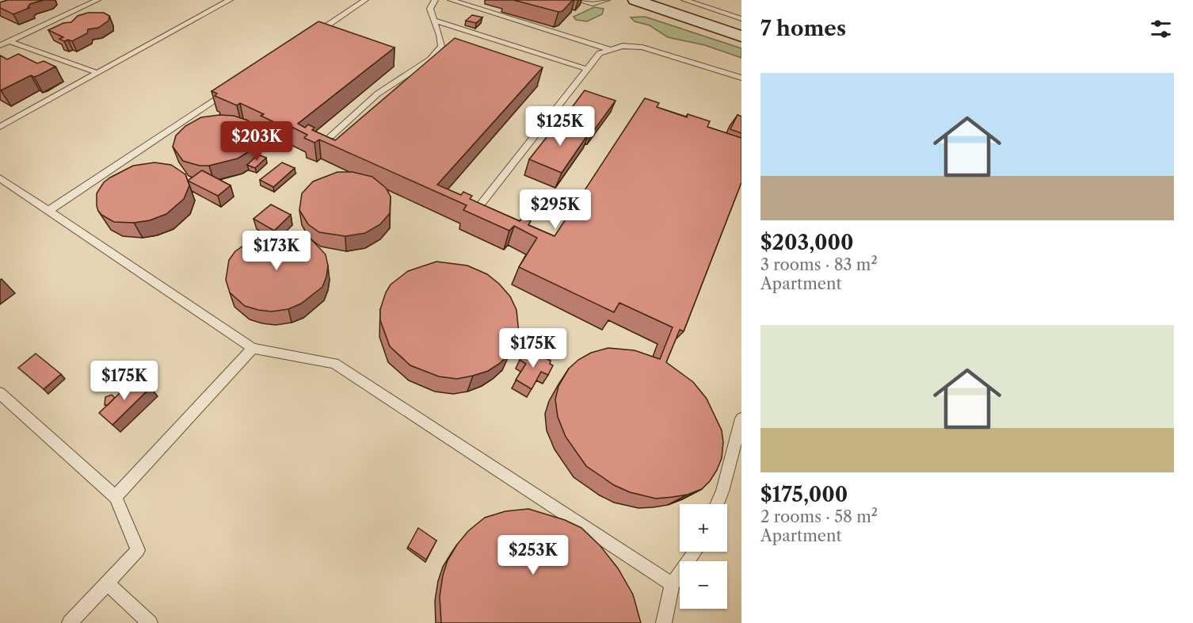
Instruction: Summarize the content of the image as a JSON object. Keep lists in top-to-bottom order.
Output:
{
  "page": {
    "heading": "7 homes",
    "list": [
      {
        "name": "$203,000",
        "note": "3 rooms · 83 m² · Apartment"
      },
      {
        "name": "$175,000",
        "note": "2 rooms · 58 m² · Apartment"
      }
    ],
    "price": [
      "$125K",
      "$203K",
      "$295K",
      "$173K",
      "$175K",
      "$175K",
      "$253K"
    ],
    "map_buttons": ["+", "−"]
  }
}
